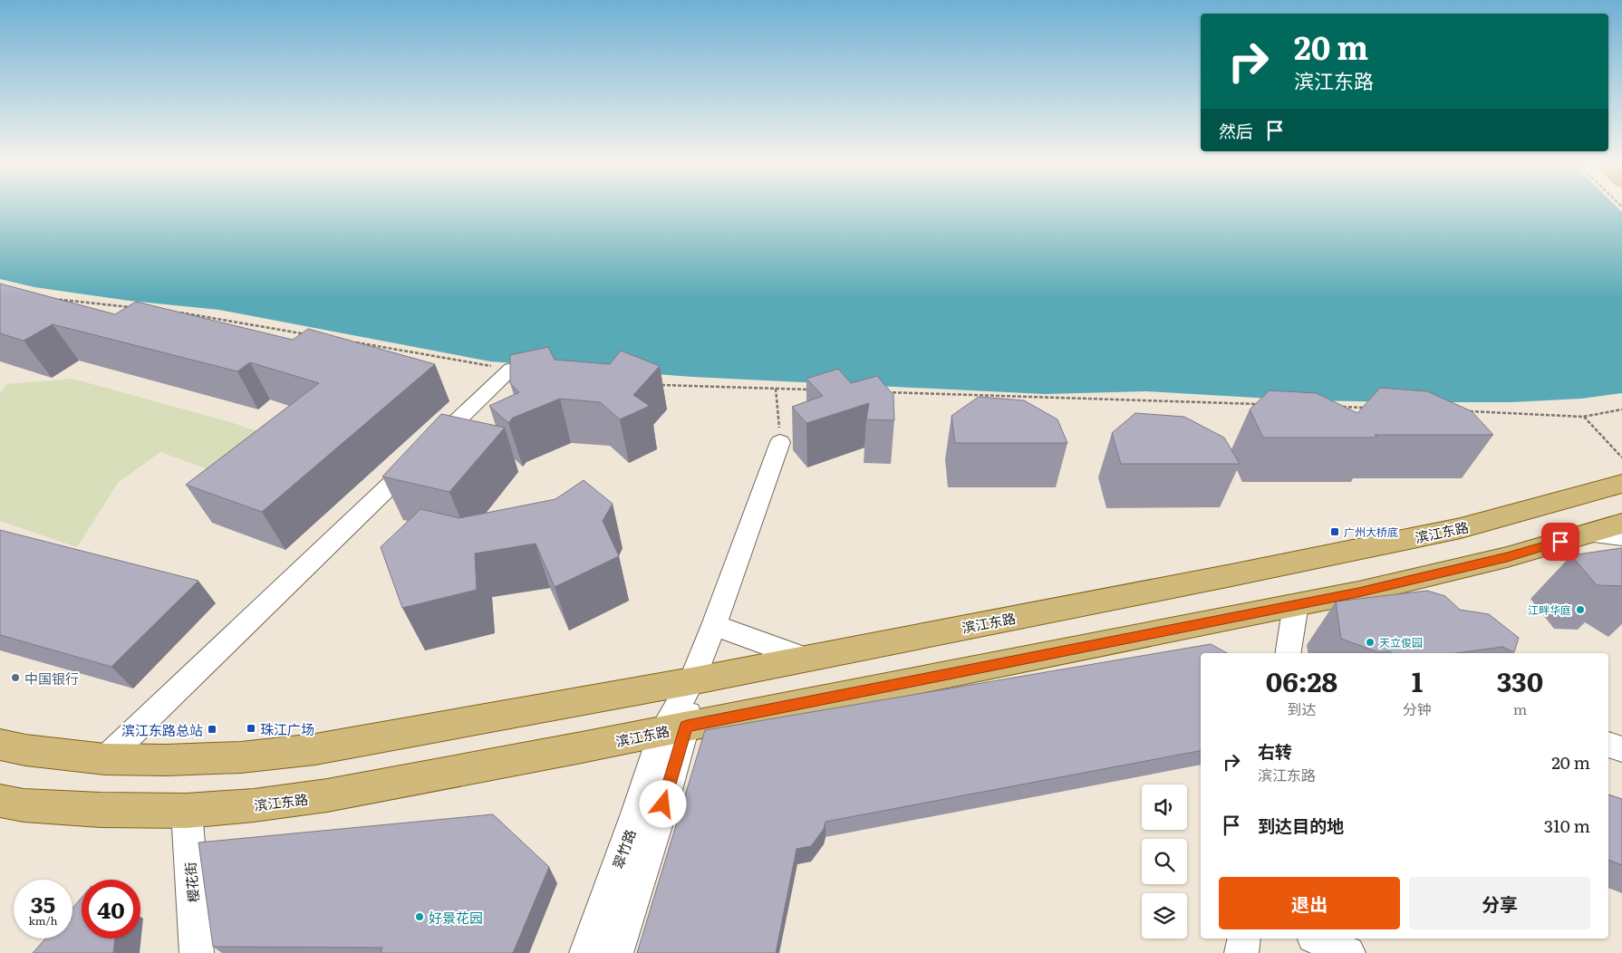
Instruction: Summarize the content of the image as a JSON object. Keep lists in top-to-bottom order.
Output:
{
  "streets": {
    "main road": ["滨江东路"],
    "street": ["翠竹路", "樱花街"]
  },
  "crossings": [
    ["滨江东路", "翠竹路"],
    ["滨江东路", "樱花街"]
  ],
  "places": {
    "transit": ["广州大桥底", "珠江广场", "滨江东路总站"],
    "other": [
      "江畔华庭",
      "天立俊园",
      "中国银行",
      "好景花园"
    ]
  },
  "page": {
    "turn": ["20 m", "滨江东路"],
    "then": "然后",
    "eta": [
      "06:28",
      "到达",
      "1",
      "分钟",
      "330",
      "m"
    ],
    "list": [
      {
        "name": "右转",
        "note": "滨江东路",
        "value": "20 m"
      },
      {
        "name": "到达目的地",
        "value": "310 m"
      }
    ],
    "buttons": ["退出", "分享"],
    "speed": "35 km/h",
    "limit": "40"
  }
}
